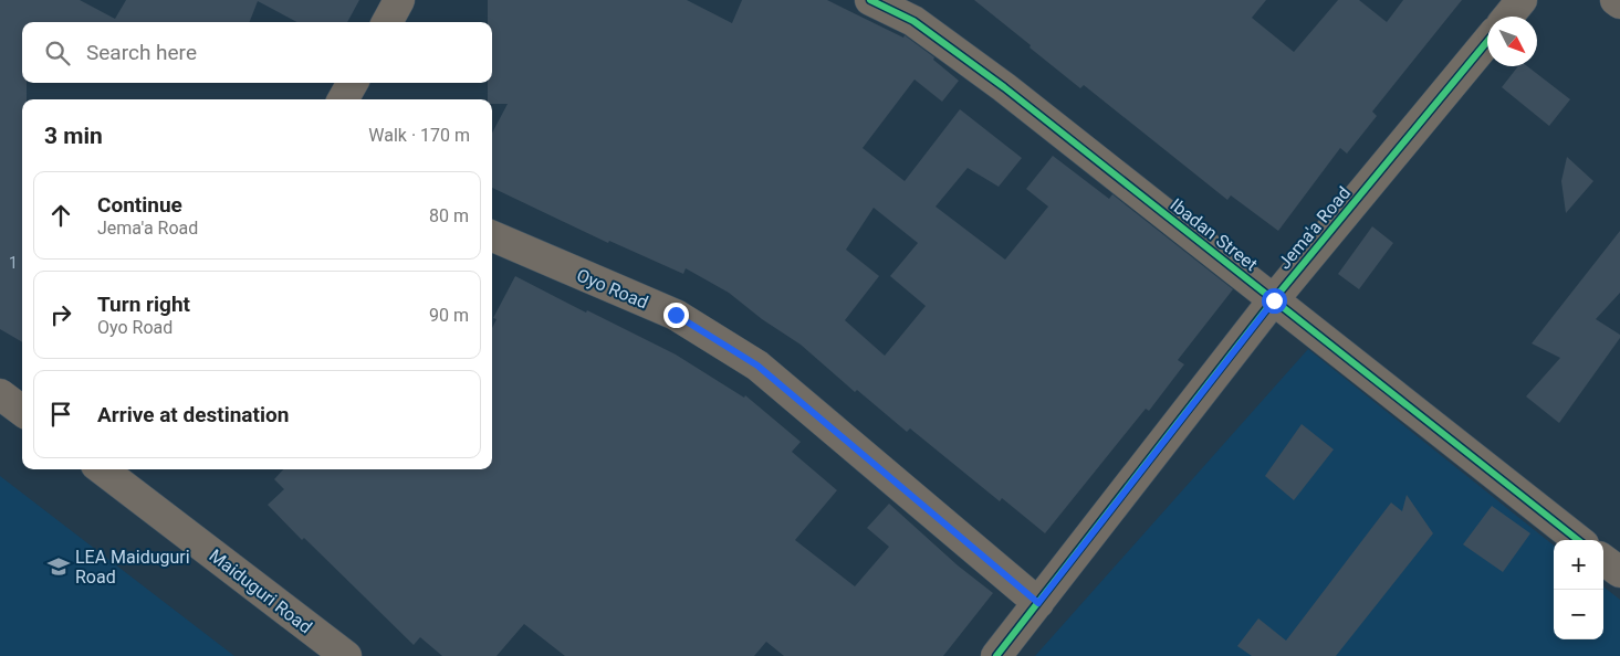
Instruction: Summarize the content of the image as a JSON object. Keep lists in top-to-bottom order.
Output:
{
  "streets": {
    "street": [
      "Jema'a Road",
      "Ibadan Street",
      "Oyo Road",
      "Maiduguri Road"
    ]
  },
  "crossings": [
    ["Jema'a Road", "Ibadan Street"],
    ["Jema'a Road", "Oyo Road"]
  ],
  "places": {
    "school or university": ["LEA Maiduguri Road"]
  },
  "house_numbers": ["1"],
  "north": "bottom right",
  "page": {
    "search": "Search here",
    "heading": ["3 min", "Walk · 170 m"],
    "list": [
      ["Continue", "Jema'a Road", "80 m"],
      ["Turn right", "Oyo Road", "90 m"],
      "Arrive at destination"
    ],
    "map_buttons": ["+", "−"]
  }
}
